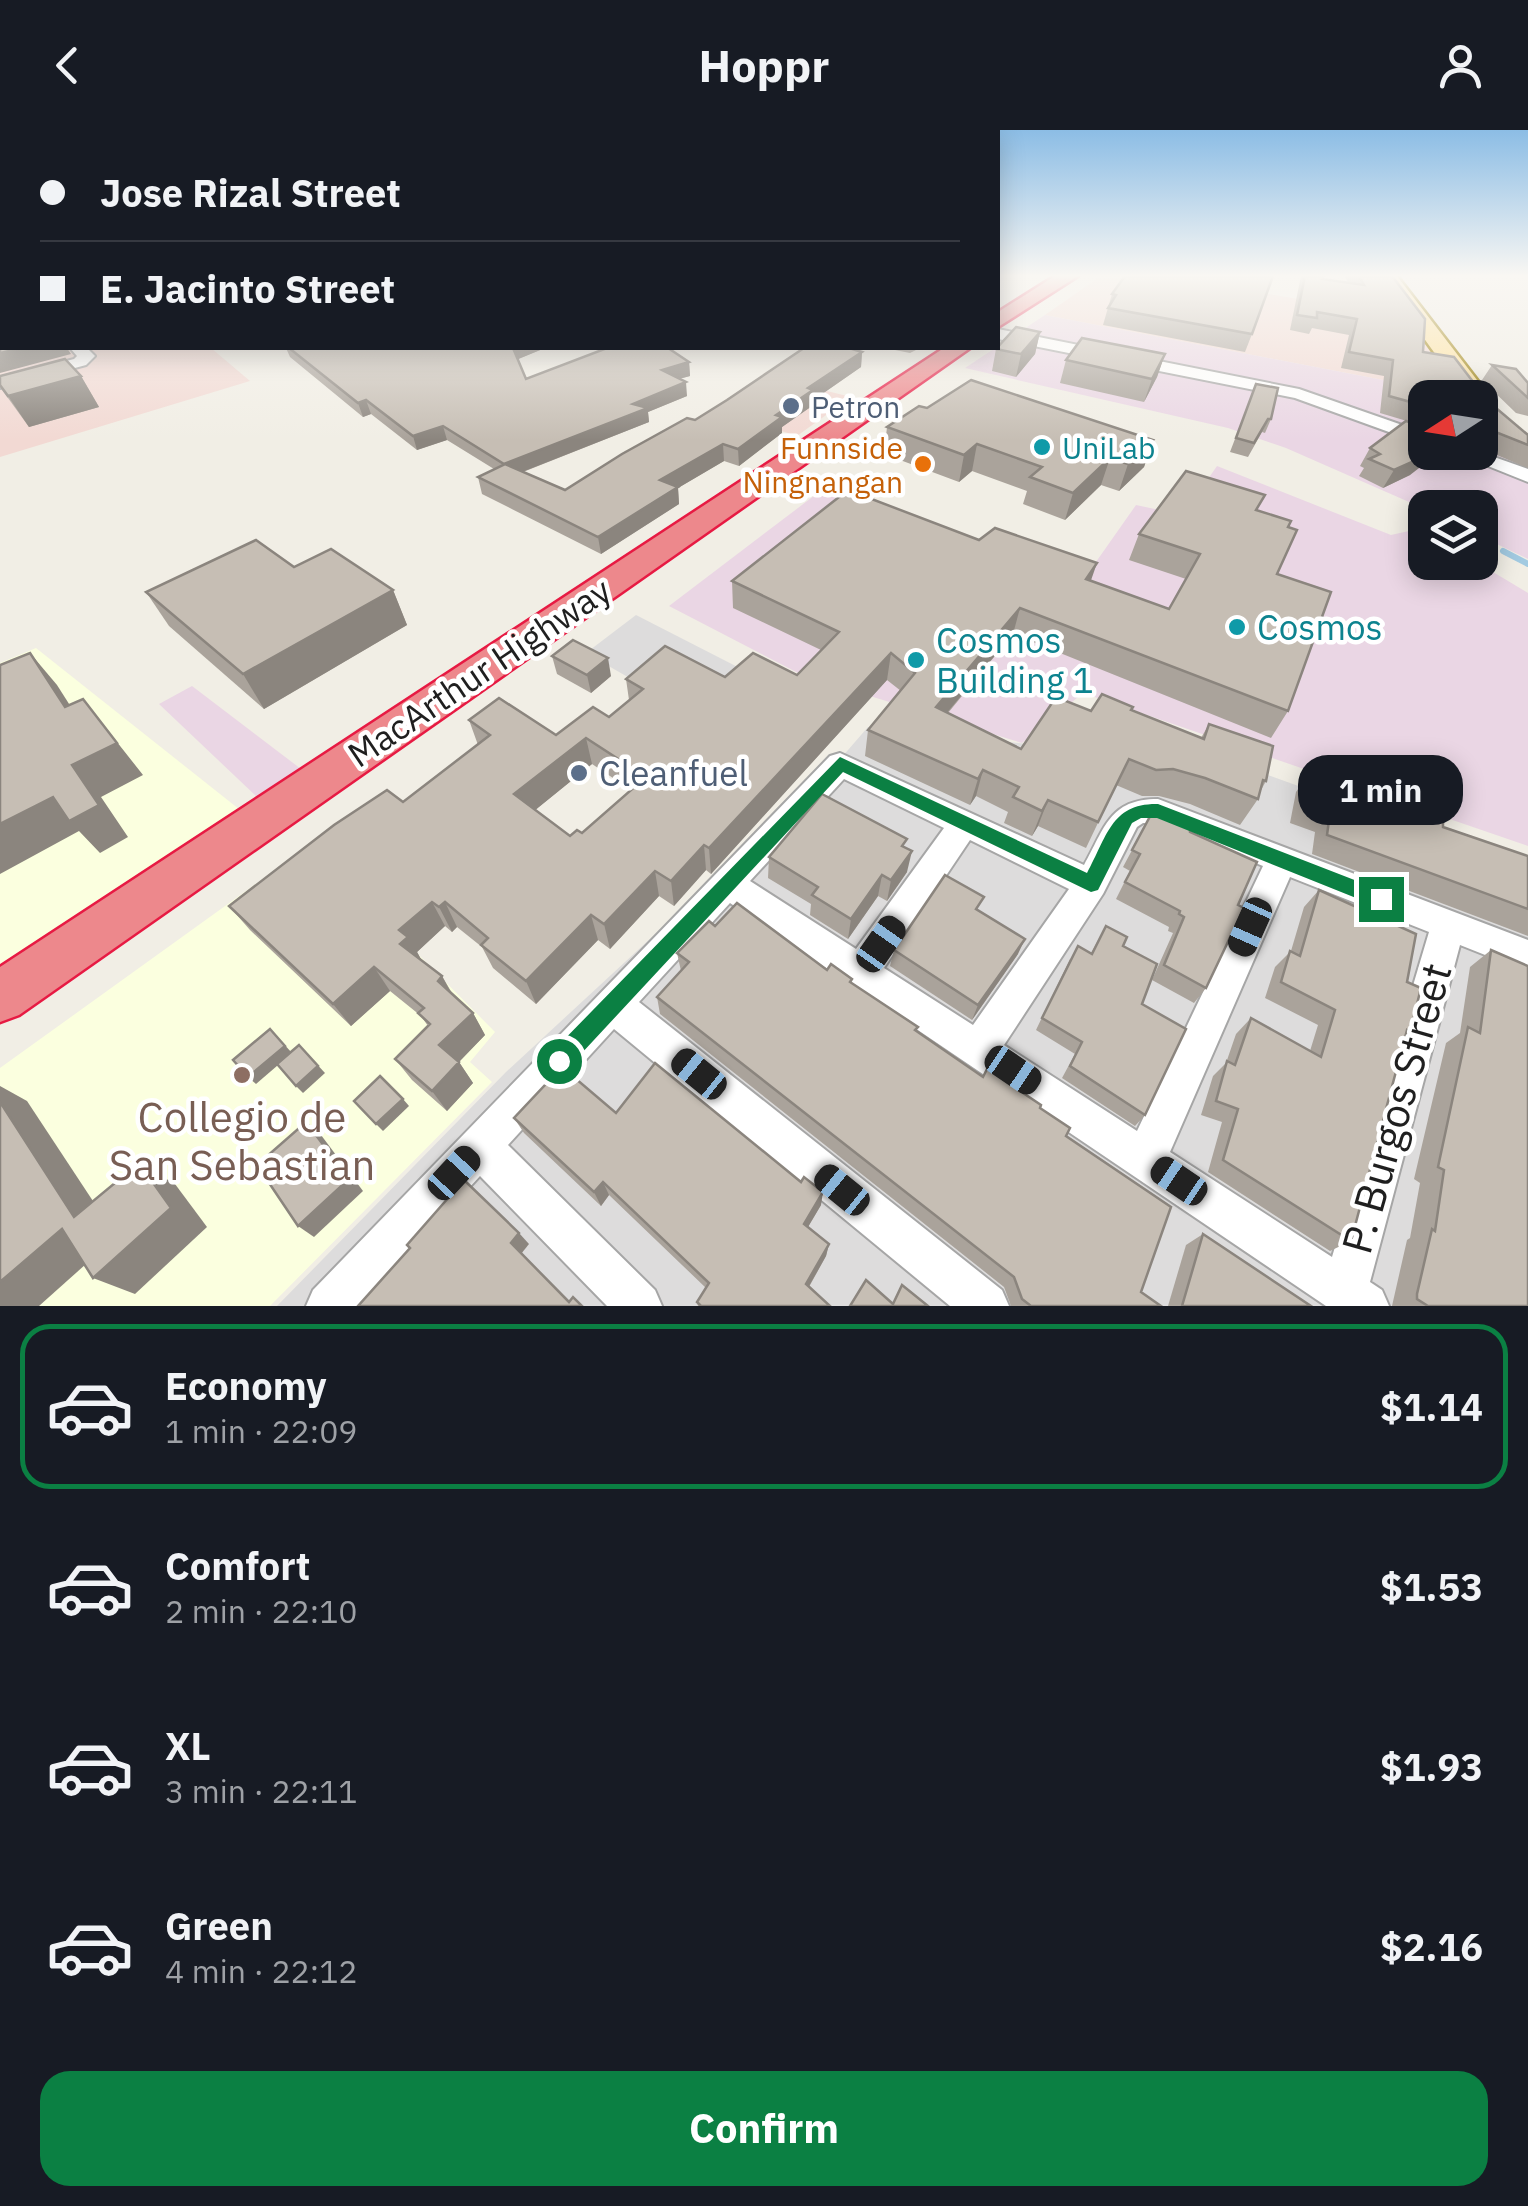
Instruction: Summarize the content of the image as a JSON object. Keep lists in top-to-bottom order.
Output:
{
  "streets": {
    "highway": ["MacArthur Highway"],
    "street": ["P. Burgos Street"]
  },
  "places": [
    "Petron",
    "UniLab",
    "Funnside Ningnangan",
    "Cosmos",
    "Cosmos Building 1",
    "Cleanfuel",
    "Collegio de San Sebastian"
  ],
  "north": "left",
  "page": {
    "header": "Hoppr",
    "banner": ["Jose Rizal Street", "E. Jacinto Street"],
    "bubble": "1 min",
    "list": [
      {
        "name": "Economy",
        "note": "1 min · 22:09",
        "value": "$1.14"
      },
      {
        "name": "Comfort",
        "note": "2 min · 22:10",
        "value": "$1.53"
      },
      {
        "name": "XL",
        "note": "3 min · 22:11",
        "value": "$1.93"
      },
      {
        "name": "Green",
        "note": "4 min · 22:12",
        "value": "$2.16"
      }
    ],
    "buttons": "Confirm"
  }
}
